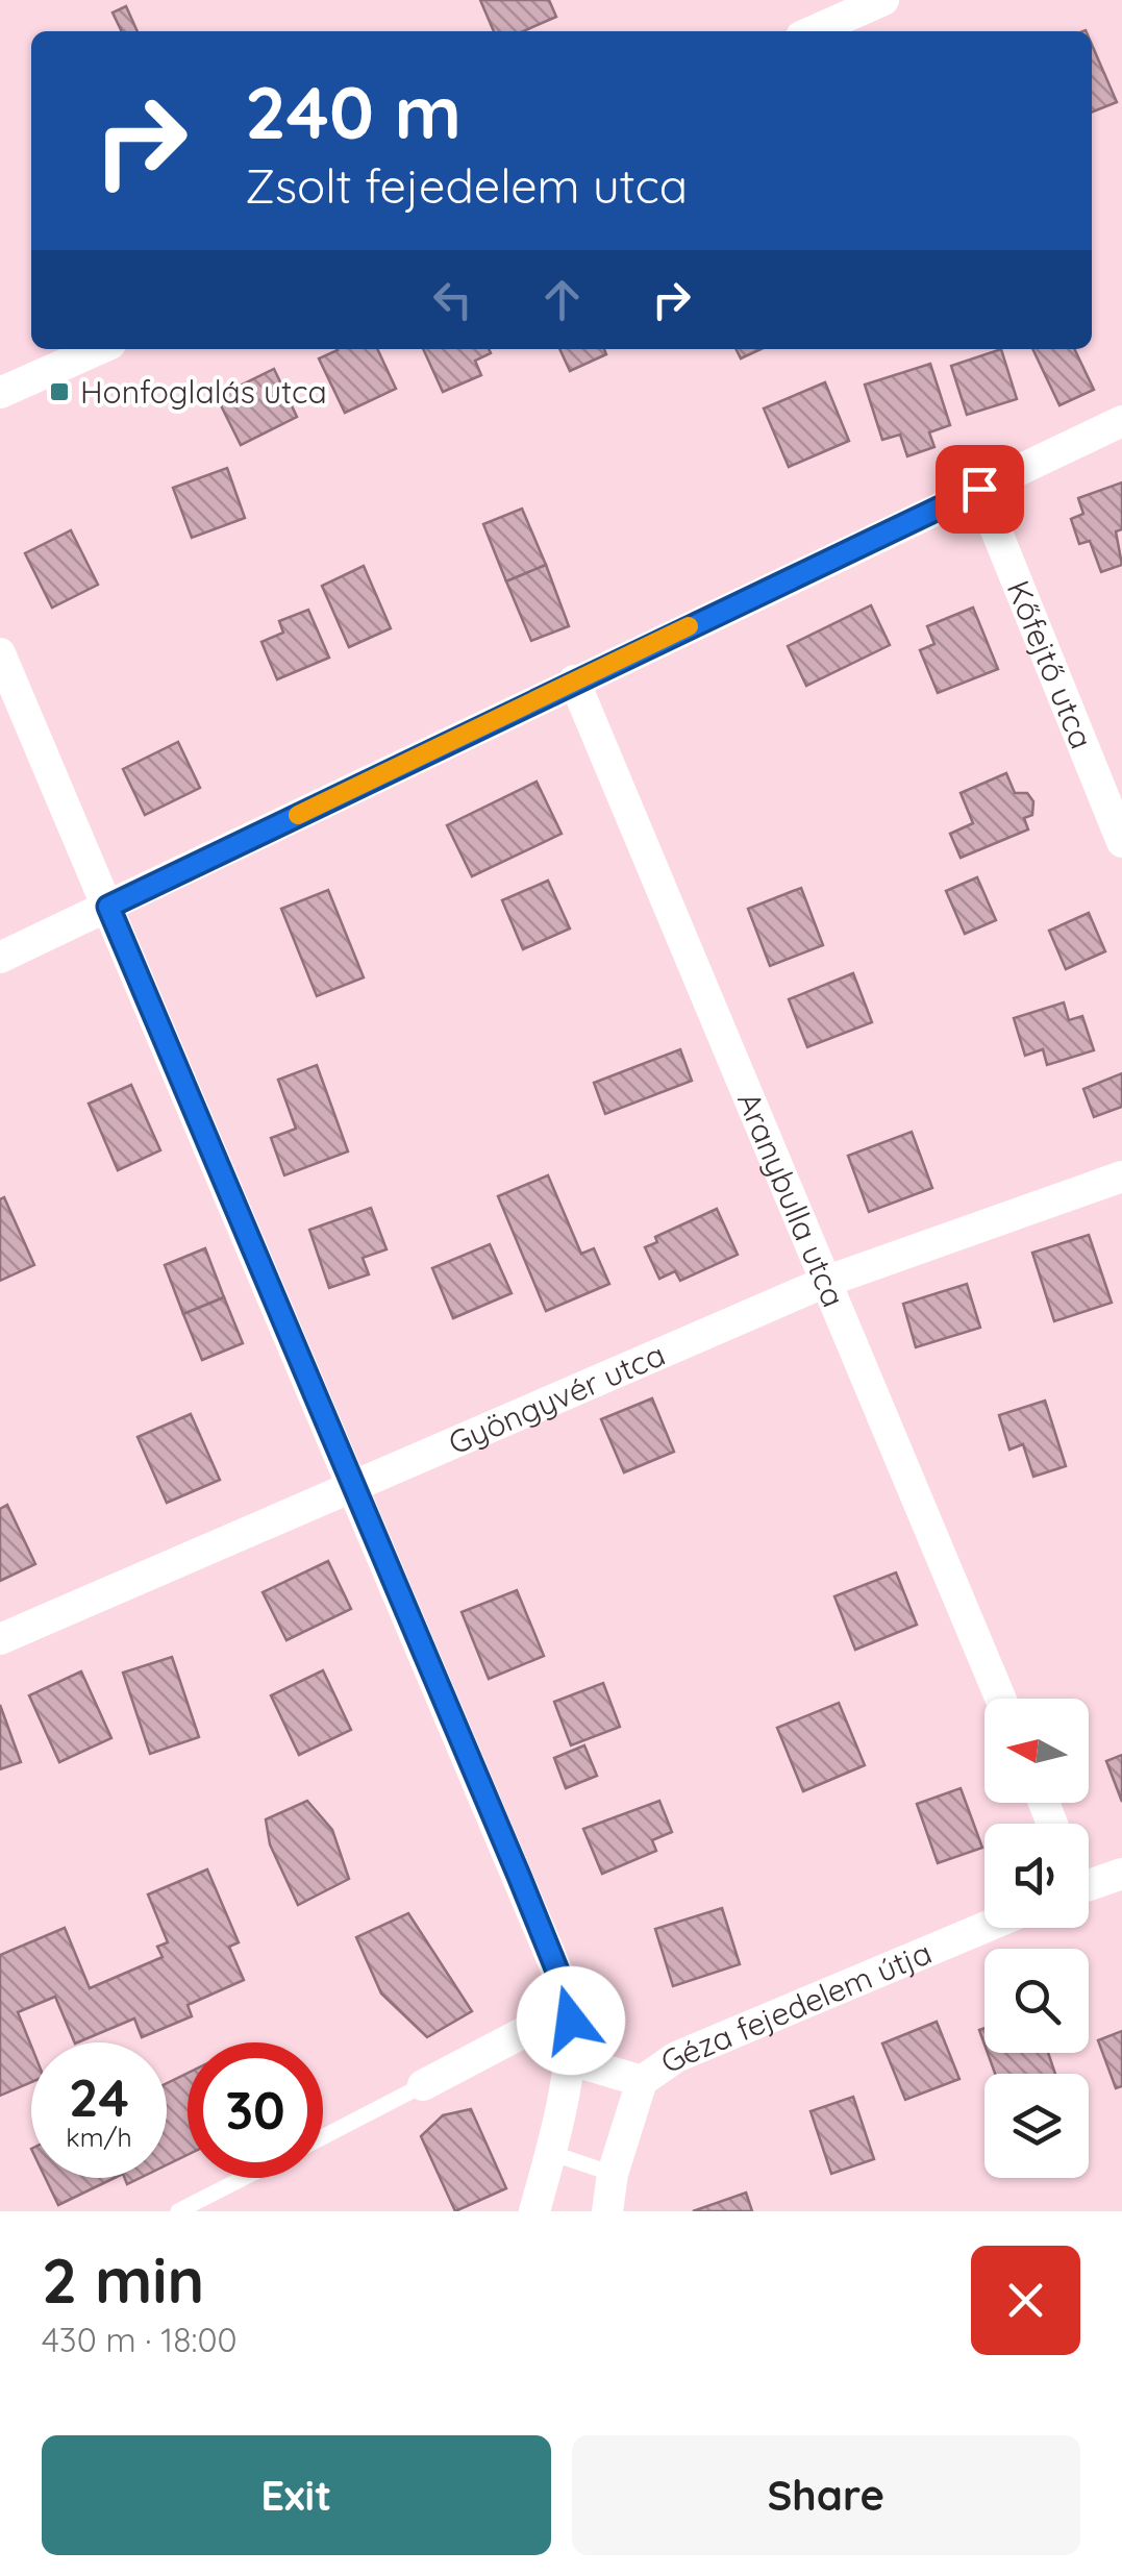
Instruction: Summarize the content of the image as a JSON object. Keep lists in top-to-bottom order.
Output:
{
  "streets": {
    "street": [
      "Kőfejtő utca",
      "Aranybulla utca",
      "Gyöngyvér utca",
      "Géza fejedelem útja"
    ]
  },
  "crossings": [
    ["Aranybulla utca", "Gyöngyvér utca"]
  ],
  "places": {
    "transit": ["Honfoglalás utca"]
  },
  "north": "left",
  "page": {
    "turn": ["240 m", "Zsolt fejedelem utca"],
    "speed": "24 km/h",
    "limit": "30",
    "heading": ["2 min", "430 m · 18:00"],
    "buttons": ["Exit", "Share"]
  }
}
